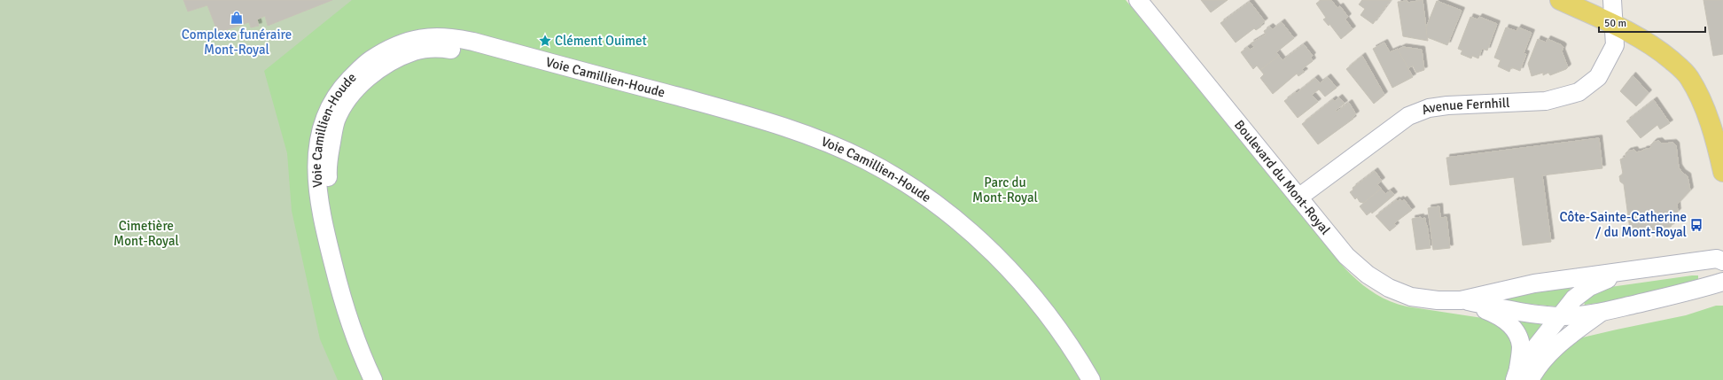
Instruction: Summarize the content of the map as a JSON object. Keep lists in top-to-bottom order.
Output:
{
  "streets": {
    "street": ["Voie Camillien-Houde", "Avenue Fernhill", "Boulevard du Mont-Royal"]
  },
  "crossings": [
    ["Avenue Fernhill", "Boulevard du Mont-Royal"]
  ],
  "parks": ["Parc du Mont-Royal", "Cimetière Mont-Royal"],
  "places": {
    "shop": ["Complexe funéraire Mont-Royal"],
    "place": ["Clément Ouimet"],
    "bus stop": ["Côte-Sainte-Catherine / du Mont-Royal"]
  },
  "scale_bar": "50 m"
}
